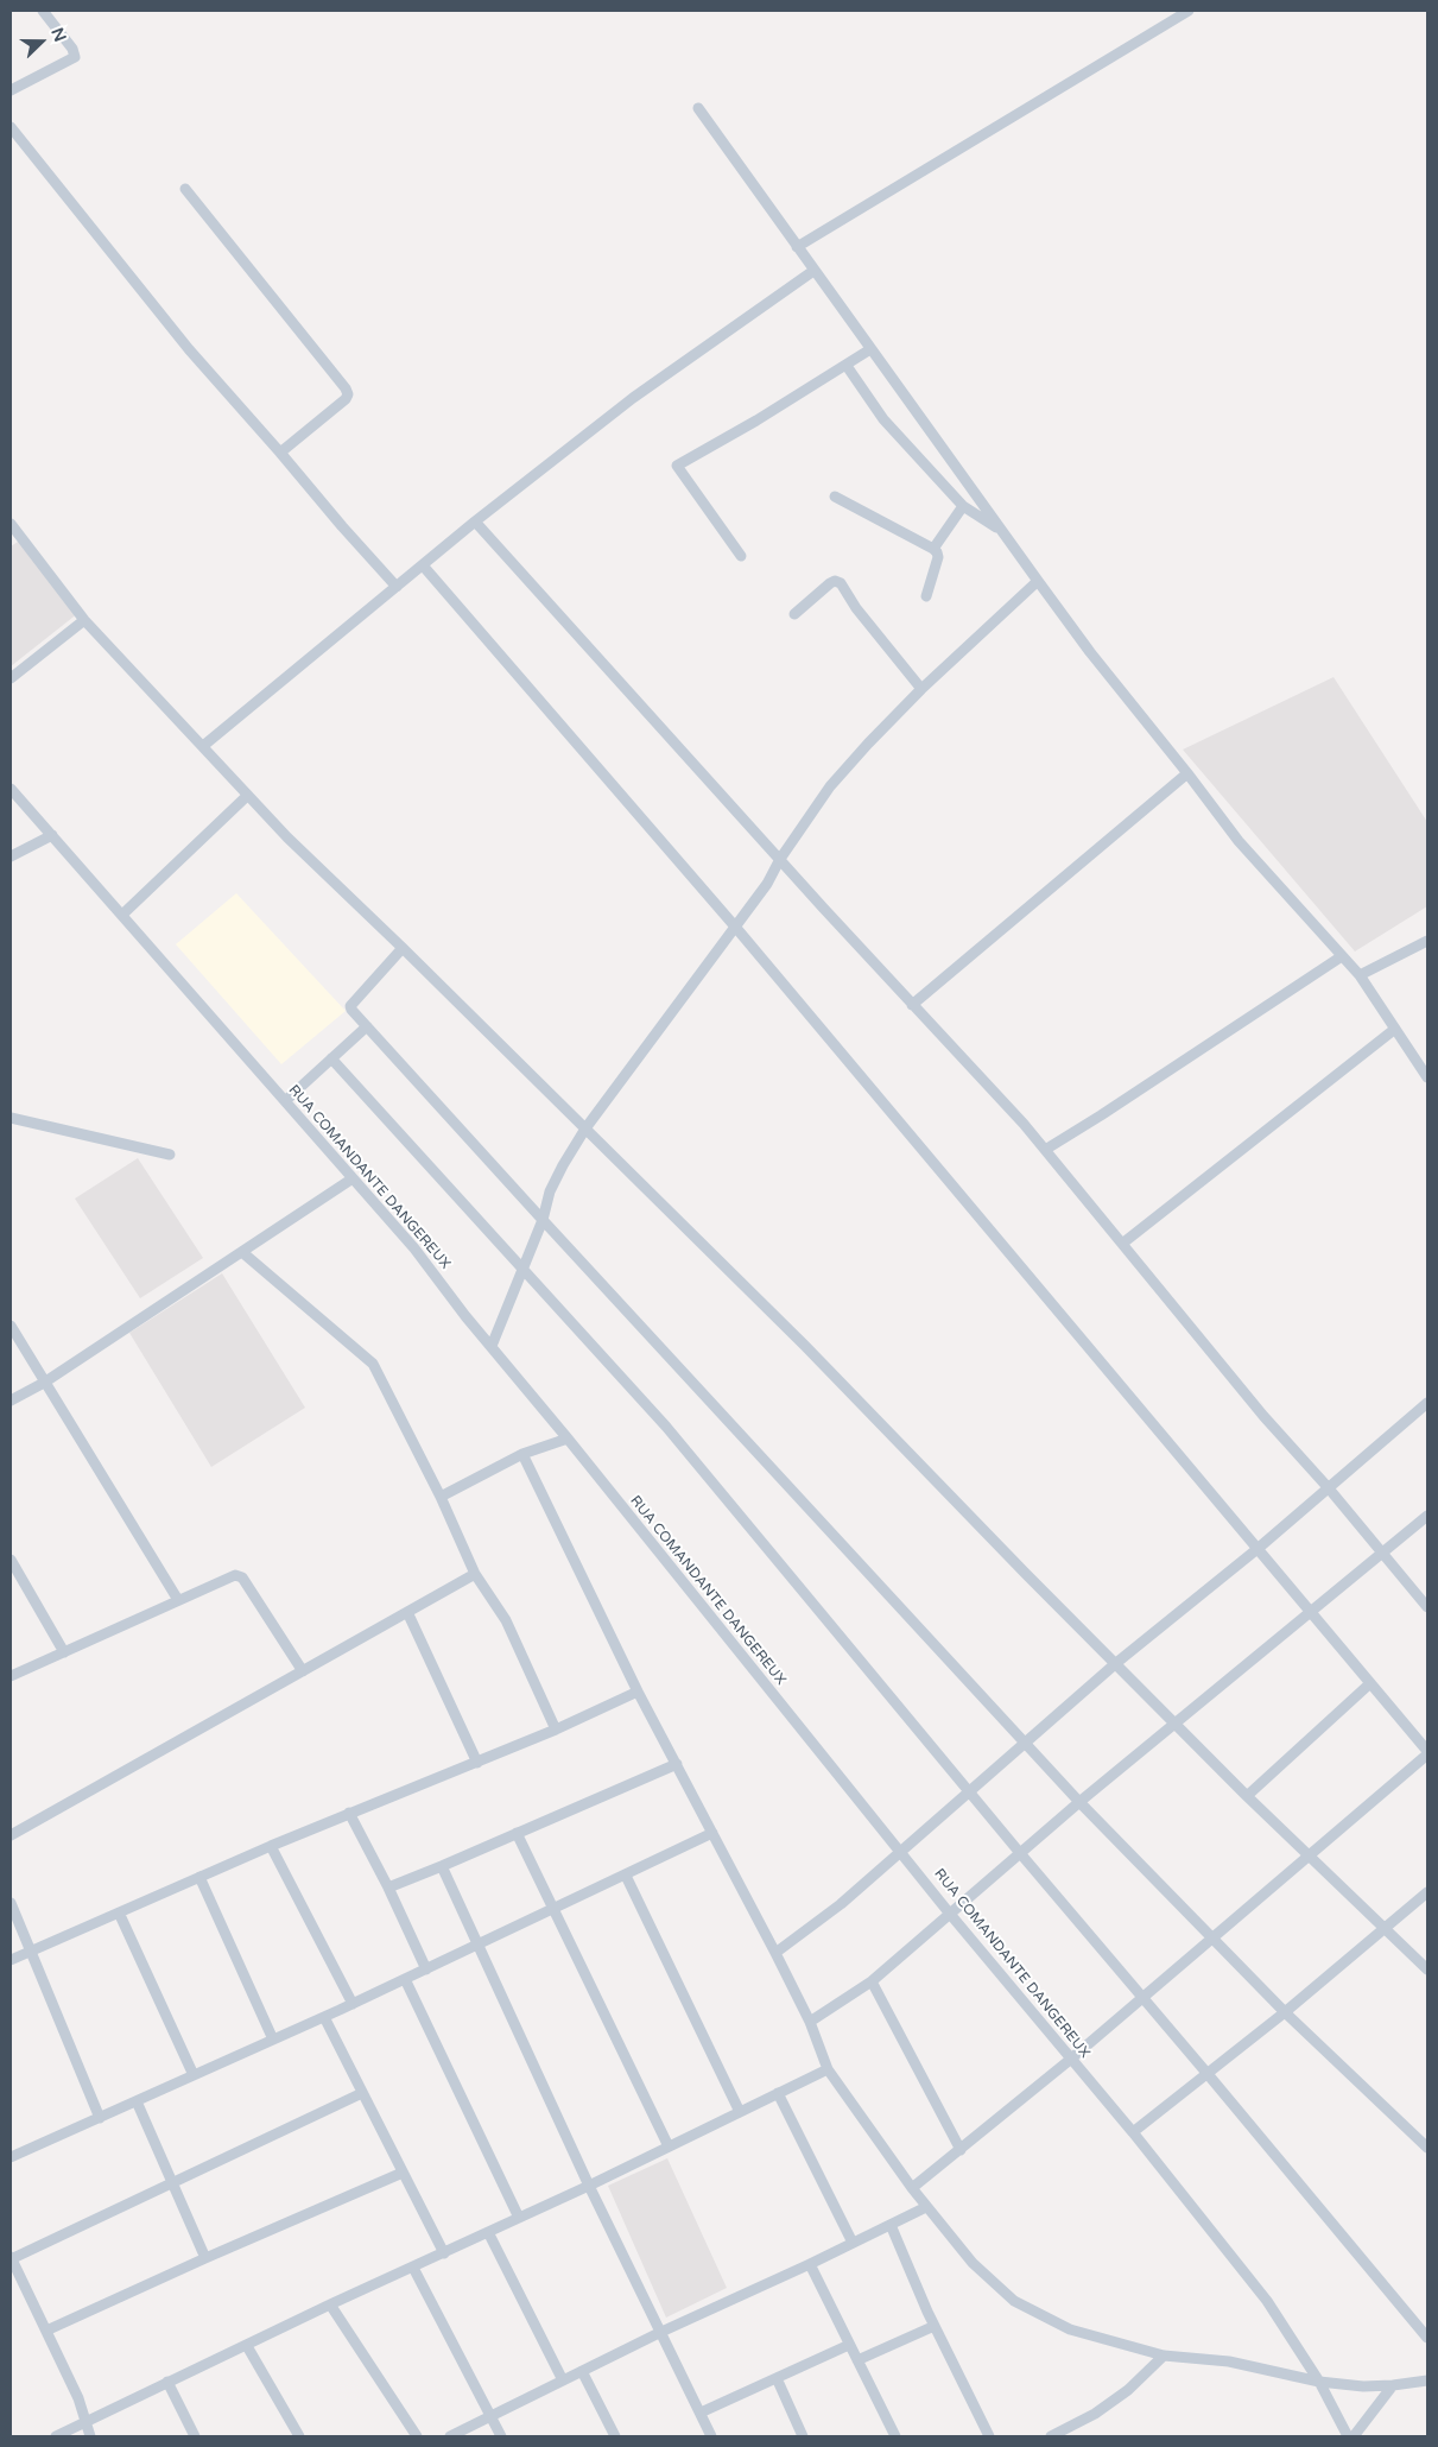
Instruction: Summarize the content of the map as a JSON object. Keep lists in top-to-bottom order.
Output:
{
  "streets": {
    "street": ["RUA COMANDANTE DANGEREUX"]
  },
  "north": "right"
}
